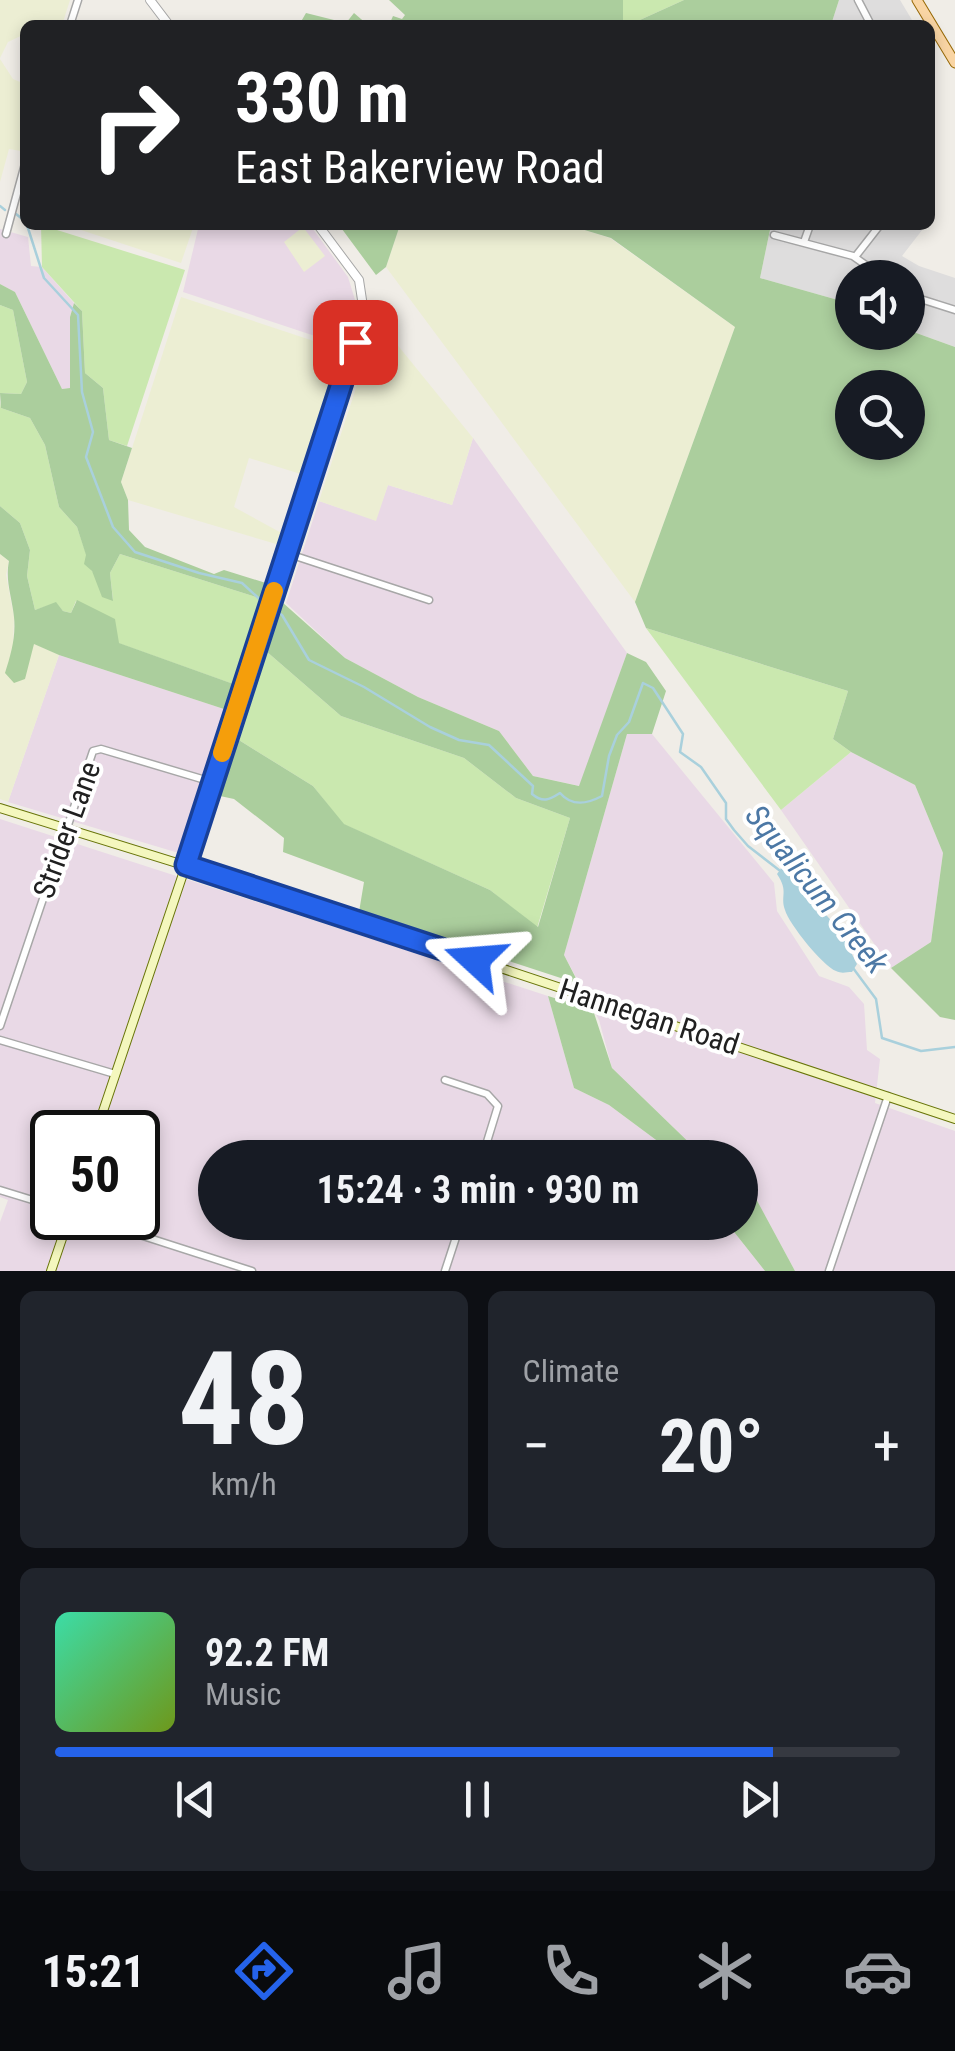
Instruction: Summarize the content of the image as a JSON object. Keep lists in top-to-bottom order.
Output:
{
  "streets": {
    "main road": ["Hannegan Road"],
    "street": ["Strider Lane"]
  },
  "crossings": [
    ["Strider Lane", "Hannegan Road"]
  ],
  "water": ["Squalicum Creek"],
  "page": {
    "turn": ["330 m", "East Bakerview Road"],
    "limit": "50",
    "trip": "15:24 · 3 min · 930 m",
    "tile": [
      ["48", "km/h"],
      "Climate"
    ],
    "heat": ["−", "20°", "+"],
    "song": ["92.2 FM", "Music"],
    "tabs": "15:21"
  }
}
